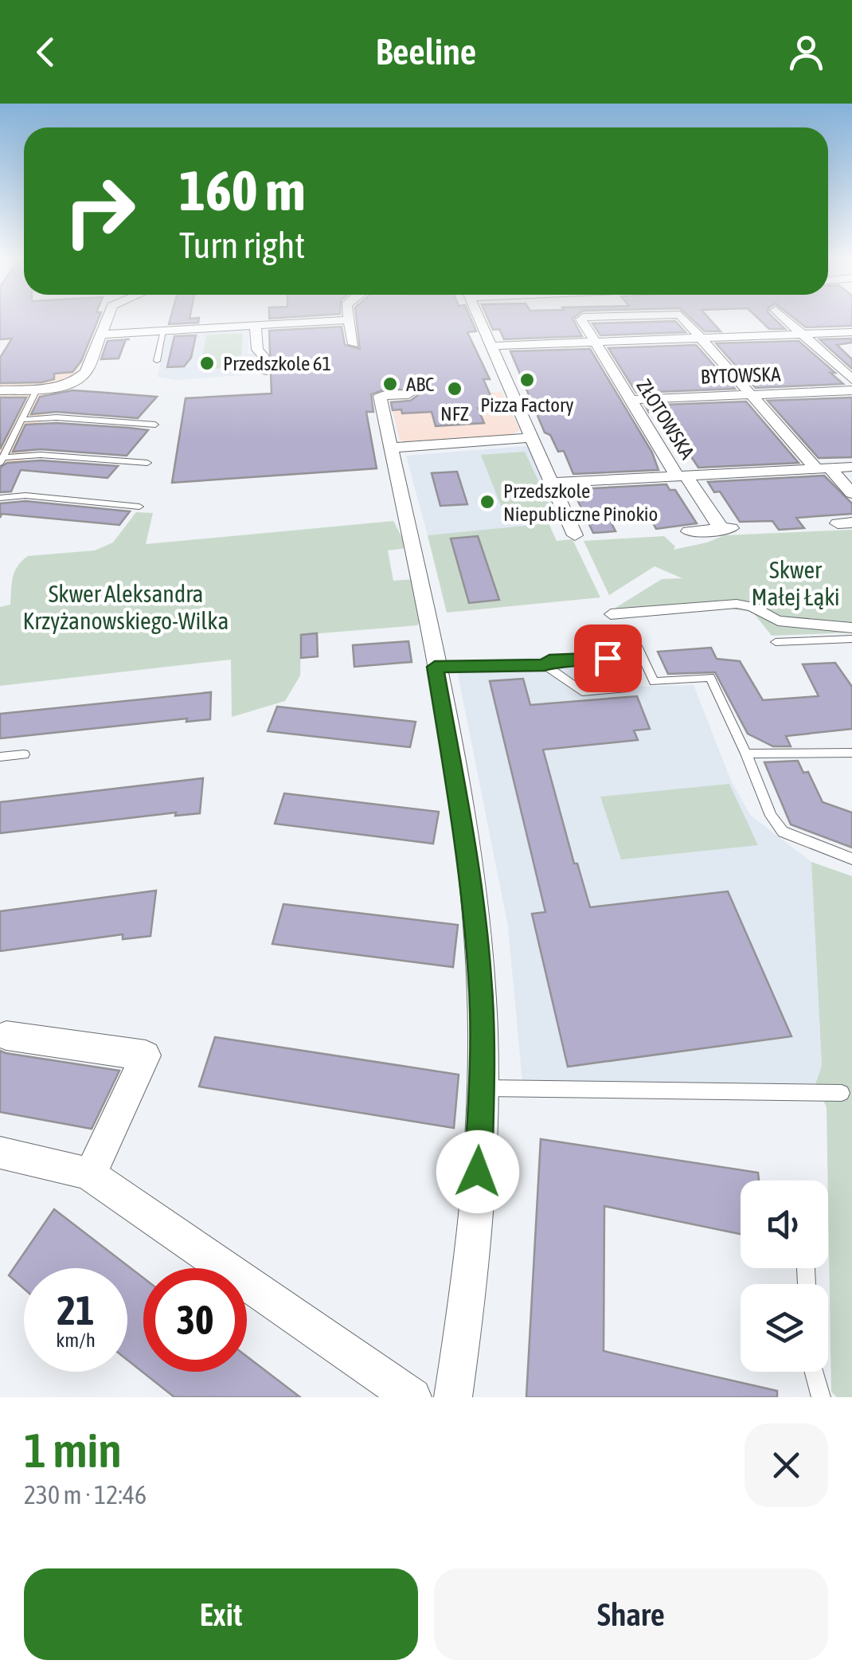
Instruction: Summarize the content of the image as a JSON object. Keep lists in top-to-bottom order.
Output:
{
  "streets": {
    "street": ["BYTOWSKA", "ZŁOTOWSKA"]
  },
  "crossings": [
    ["BYTOWSKA", "ZŁOTOWSKA"]
  ],
  "parks": ["Skwer Małej Łąki", "Skwer Aleksandra Krzyżanowskiego-Wilka"],
  "places": [
    "Przedszkole 61",
    "Pizza Factory",
    "ABC",
    "NFZ",
    "Przedszkole Niepubliczne Pinokio"
  ],
  "page": {
    "header": "Beeline",
    "turn": ["160 m", "Turn right"],
    "speed": "21 km/h",
    "limit": "30",
    "heading": ["1 min", "230 m · 12:46"],
    "buttons": ["Exit", "Share"]
  }
}
